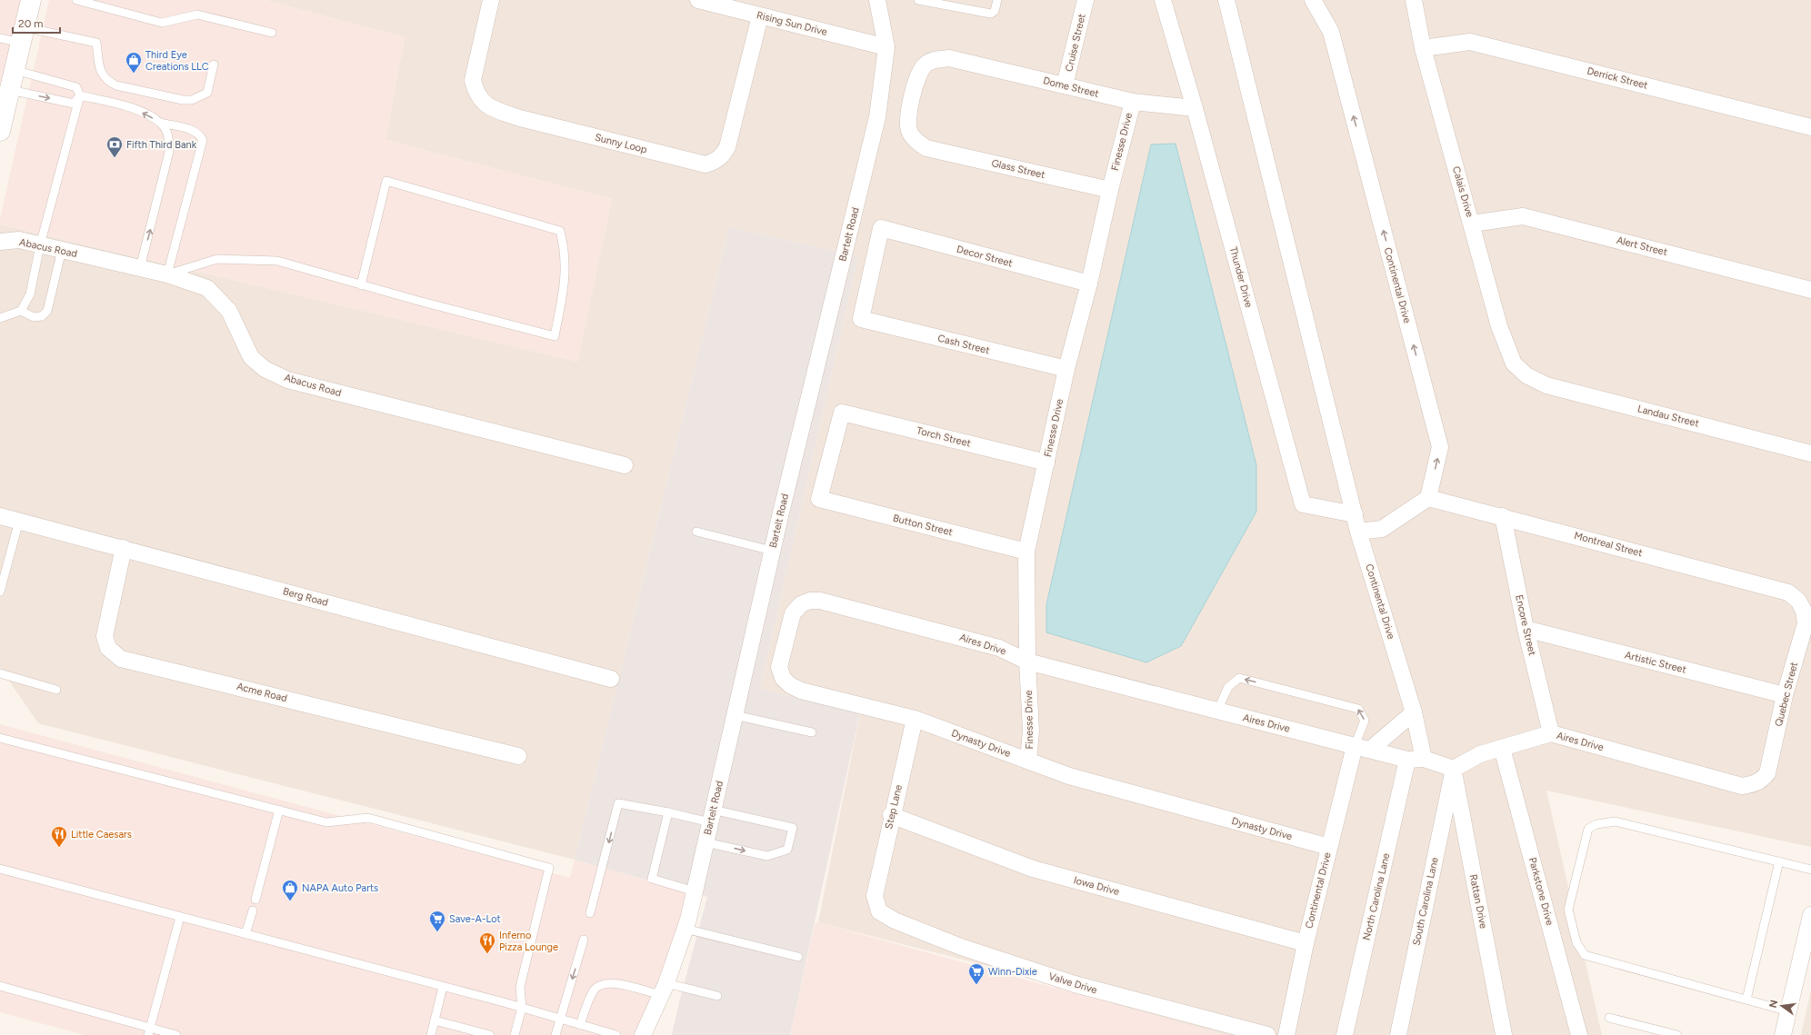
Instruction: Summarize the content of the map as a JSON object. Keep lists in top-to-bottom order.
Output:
{
  "streets": {
    "street": [
      "Rising Sun Drive",
      "Cruise Street",
      "Derrick Street",
      "Dome Street",
      "Finesse Drive",
      "Sunny Loop",
      "Glass Street",
      "Calais Drive",
      "Bartelt Road",
      "Alert Street",
      "Abacus Road",
      "Decor Street",
      "Thunder Drive",
      "Continental Drive",
      "Cash Street",
      "Landau Street",
      "Torch Street",
      "Button Street",
      "Montreal Street",
      "Berg Road",
      "Encore Street",
      "Aires Drive",
      "Artistic Street",
      "Acme Road",
      "Quebec Street",
      "Dynasty Drive",
      "Step Lane",
      "Iowa Drive",
      "Parkstone Drive",
      "North Carolina Lane",
      "South Carolina Lane",
      "Rattan Drive",
      "Valve Drive"
    ]
  },
  "crossings": [
    ["Rising Sun Drive", "Sunny Loop"],
    ["Rising Sun Drive", "Bartelt Road"],
    ["Cruise Street", "Dome Street"],
    ["Derrick Street", "Calais Drive"],
    ["Dome Street", "Finesse Drive"],
    ["Dome Street", "Glass Street"],
    ["Dome Street", "Thunder Drive"],
    ["Finesse Drive", "Glass Street"],
    ["Finesse Drive", "Decor Street"],
    ["Finesse Drive", "Cash Street"],
    ["Finesse Drive", "Torch Street"],
    ["Finesse Drive", "Button Street"],
    ["Finesse Drive", "Aires Drive"],
    ["Finesse Drive", "Dynasty Drive"],
    ["Calais Drive", "Alert Street"],
    ["Calais Drive", "Landau Street"],
    ["Decor Street", "Cash Street"],
    ["Thunder Drive", "Continental Drive"],
    ["Continental Drive", "Montreal Street"],
    ["Continental Drive", "Aires Drive"],
    ["Continental Drive", "Dynasty Drive"],
    ["Continental Drive", "Iowa Drive"],
    ["Torch Street", "Button Street"],
    ["Montreal Street", "Encore Street"],
    ["Montreal Street", "Quebec Street"],
    ["Berg Road", "Acme Road"],
    ["Encore Street", "Aires Drive"],
    ["Encore Street", "Artistic Street"],
    ["Aires Drive", "Quebec Street"],
    ["Aires Drive", "Dynasty Drive"],
    ["Aires Drive", "Parkstone Drive"],
    ["Aires Drive", "North Carolina Lane"],
    ["Aires Drive", "South Carolina Lane"],
    ["Aires Drive", "Rattan Drive"],
    ["Artistic Street", "Quebec Street"],
    ["Dynasty Drive", "Step Lane"],
    ["Step Lane", "Iowa Drive"],
    ["Step Lane", "Valve Drive"],
    ["South Carolina Lane", "Rattan Drive"]
  ],
  "places": {
    "shop": ["Third Eye Creations LLC", "NAPA Auto Parts"],
    "bank": ["Fifth Third Bank"],
    "restaurant": ["Little Caesars", "Inferno Pizza Lounge"],
    "supermarket": ["Save-A-Lot", "Winn-Dixie"]
  },
  "scale_bar": "20 m",
  "north": "left"
}
